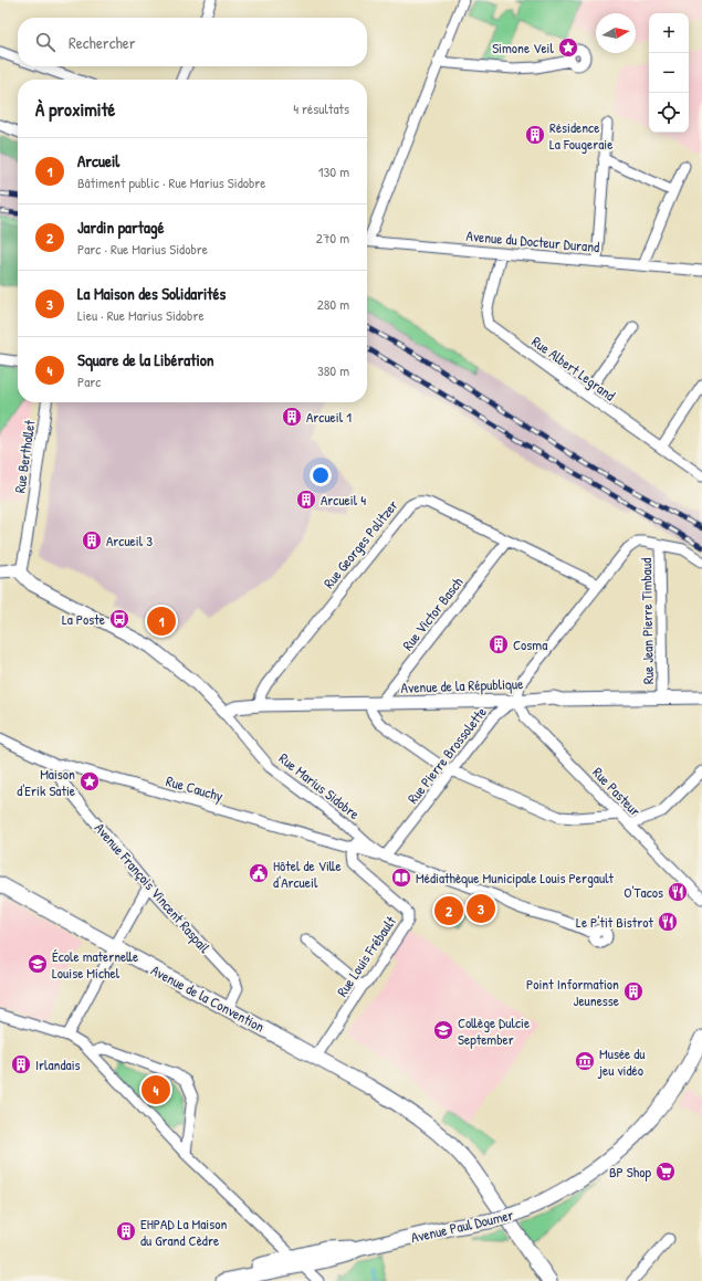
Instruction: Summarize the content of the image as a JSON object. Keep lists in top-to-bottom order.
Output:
{
  "streets": {
    "main road": ["Avenue de la Convention", "Avenue Paul Doumer"],
    "street": [
      "Avenue du Docteur Durand",
      "Rue Albert Legrand",
      "Rue Berthollet",
      "Rue Georges Politzer",
      "Rue Victor Basch",
      "Rue Jean Pierre Timbaud",
      "Avenue de la République",
      "Rue Pierre Brossolette",
      "Rue Marius Sidobre",
      "Rue Cauchy",
      "Rue Pasteur",
      "Avenue François Vincent Raspail",
      "Rue Louis Frébault"
    ]
  },
  "crossings": [
    ["Avenue du Docteur Durand", "Rue Albert Legrand"],
    ["Rue Berthollet", "Rue Marius Sidobre"],
    ["Rue Georges Politzer", "Rue Victor Basch"],
    ["Rue Georges Politzer", "Avenue de la République"],
    ["Rue Victor Basch", "Avenue de la République"],
    ["Rue Jean Pierre Timbaud", "Avenue de la République"],
    ["Avenue de la République", "Rue Pierre Brossolette"],
    ["Avenue de la République", "Rue Marius Sidobre"],
    ["Avenue de la République", "Rue Pasteur"],
    ["Rue Pierre Brossolette", "Rue Marius Sidobre"],
    ["Rue Pierre Brossolette", "Rue Cauchy"],
    ["Rue Pierre Brossolette", "Rue Pasteur"],
    ["Rue Marius Sidobre", "Rue Cauchy"],
    ["Rue Marius Sidobre", "Rue Louis Frébault"],
    ["Rue Cauchy", "Avenue François Vincent Raspail"],
    ["Rue Cauchy", "Rue Louis Frébault"],
    ["Avenue François Vincent Raspail", "Avenue de la Convention"],
    ["Rue Louis Frébault", "Avenue de la Convention"]
  ],
  "places": {
    "place": ["Simone Veil", "Maison d'Erik Satie"],
    "building": [
      "Résidence La Fougeraie",
      "Arcueil 1",
      "Arcueil 4",
      "Arcueil 3",
      "Cosma",
      "Point Information Jeunesse",
      "Irlandais",
      "EHPAD La Maison du Grand Cèdre"
    ],
    "bus stop": ["La Poste"],
    "public building": ["Hôtel de Ville d'Arcueil"],
    "library": ["Médiathèque Municipale Louis Pergault"],
    "restaurant": ["O'Tacos", "Le P'tit Bistrot"],
    "school or university": ["École maternelle Louise Michel", "Collège Dulcie September"],
    "museum": ["Musée du jeu vidéo"],
    "supermarket": ["BP Shop"]
  },
  "north": "right",
  "page": {
    "map_buttons": ["+", "−"],
    "search": "Rechercher",
    "heading": ["À proximité", "4 résultats"],
    "list": [
      {
        "mark": "1",
        "name": "Arcueil",
        "note": "Bâtiment public · Rue Marius Sidobre",
        "value": "130 m"
      },
      {
        "mark": "2",
        "name": "Jardin partagé",
        "note": "Parc · Rue Marius Sidobre",
        "value": "270 m"
      },
      {
        "mark": "3",
        "name": "La Maison des Solidarités",
        "note": "Lieu · Rue Marius Sidobre",
        "value": "280 m"
      },
      {
        "mark": "4",
        "name": "Square de la Libération",
        "note": "Parc",
        "value": "380 m"
      }
    ],
    "pins": [
      "1",
      "3",
      "2",
      "4"
    ]
  }
}
